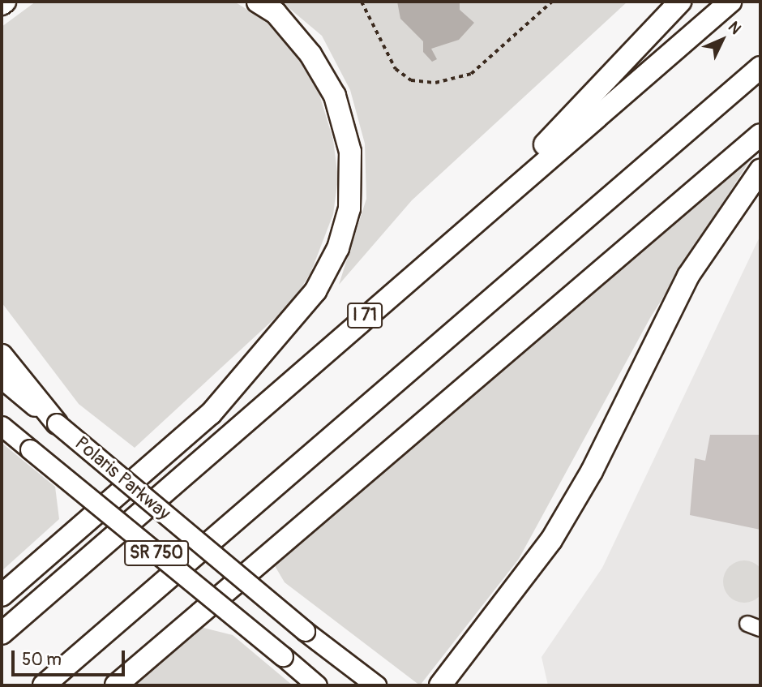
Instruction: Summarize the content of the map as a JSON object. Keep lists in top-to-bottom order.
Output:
{
  "streets": {
    "highway": ["I 71"],
    "main road": ["Polaris Parkway", "SR 750"]
  },
  "scale_bar": "50 m",
  "north": "top right"
}
